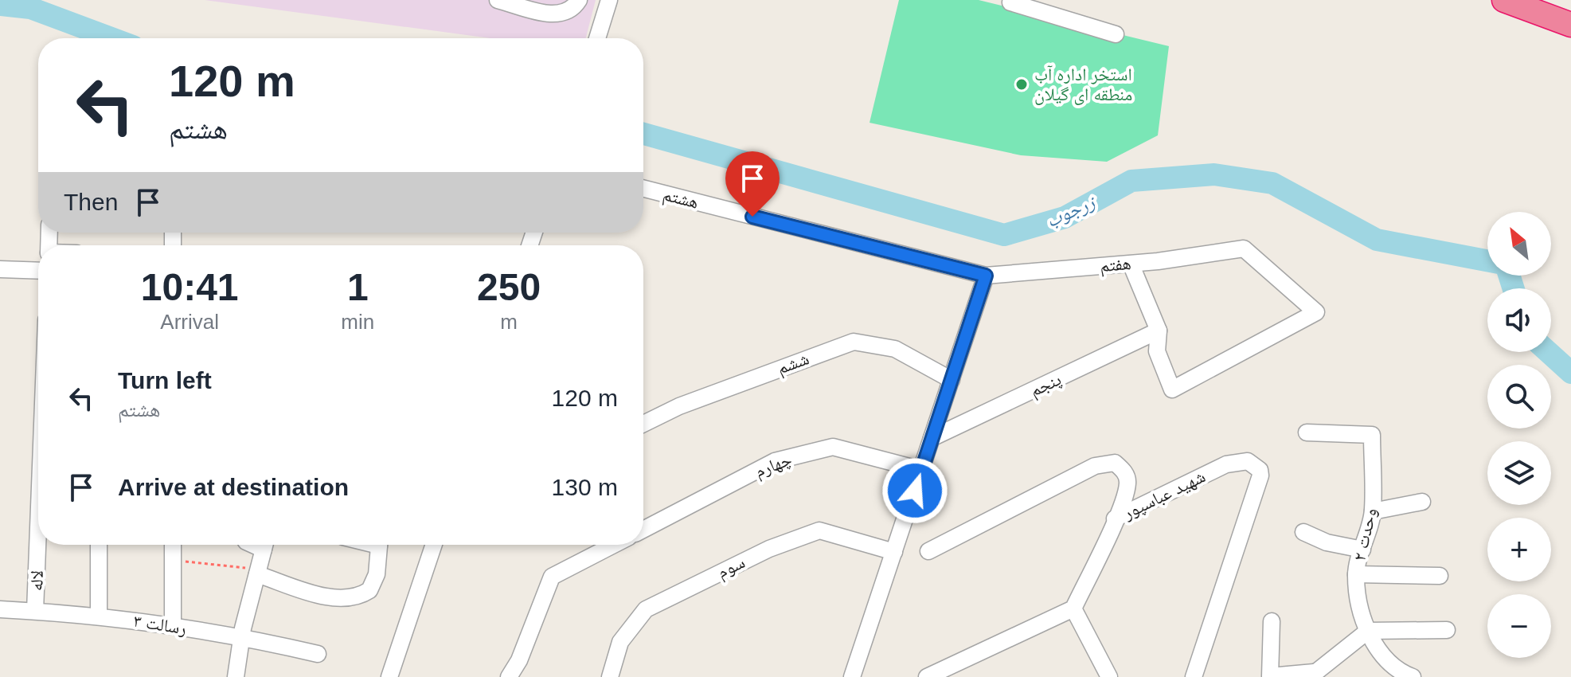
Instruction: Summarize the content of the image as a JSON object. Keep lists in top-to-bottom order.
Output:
{
  "streets": {
    "street": [
      "هشتم",
      "هفتم",
      "ششم",
      "پنجم",
      "چهارم",
      "شهید عباسپور",
      "وحدت ۲",
      "سوم",
      "لاله",
      "رسالت ۳"
    ]
  },
  "crossings": [
    ["هشتم", "هفتم"],
    ["هفتم", "پنجم"],
    ["لاله", "رسالت ۳"]
  ],
  "water": ["زرجوب"],
  "places": ["استخر اداره آب منطقه ای گیلان"],
  "north": "top left",
  "page": {
    "turn": ["120 m", "هشتم"],
    "then": "Then",
    "map_buttons": ["+", "−"],
    "eta": [
      "10:41",
      "Arrival",
      "1",
      "min",
      "250",
      "m"
    ],
    "list": [
      {
        "name": "Turn left",
        "note": "هشتم",
        "value": "120 m"
      },
      {
        "name": "Arrive at destination",
        "value": "130 m"
      }
    ]
  }
}
